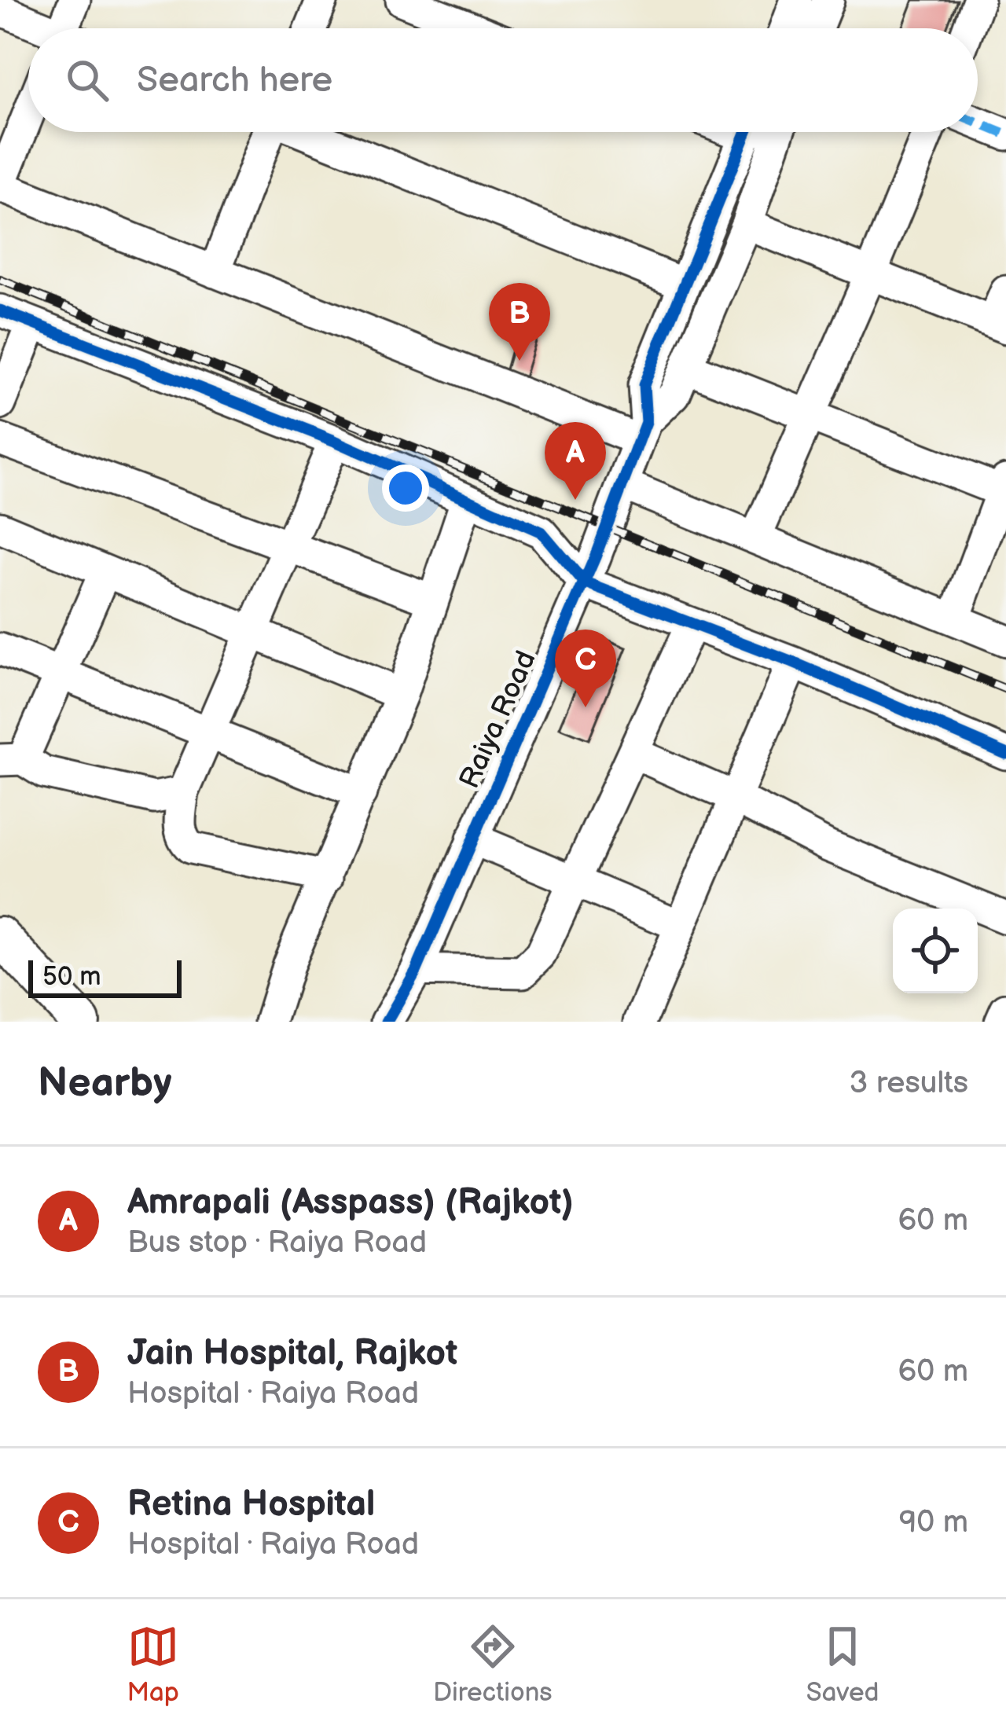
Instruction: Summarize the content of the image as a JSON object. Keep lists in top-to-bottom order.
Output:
{
  "streets": {
    "street": ["Raiya Road"]
  },
  "scale_bar": "50 m",
  "page": {
    "search": "Search here",
    "pins": ["B", "A", "C"],
    "scale": "50 m",
    "heading": ["Nearby", "3 results"],
    "list": [
      {
        "mark": "A",
        "name": "Amrapali (Asspass) (Rajkot)",
        "note": "Bus stop · Raiya Road",
        "value": "60 m"
      },
      {
        "mark": "B",
        "name": "Jain Hospital, Rajkot",
        "note": "Hospital · Raiya Road",
        "value": "60 m"
      },
      {
        "mark": "C",
        "name": "Retina Hospital",
        "note": "Hospital · Raiya Road",
        "value": "90 m"
      }
    ],
    "nav": ["Map", "Directions", "Saved"]
  }
}
